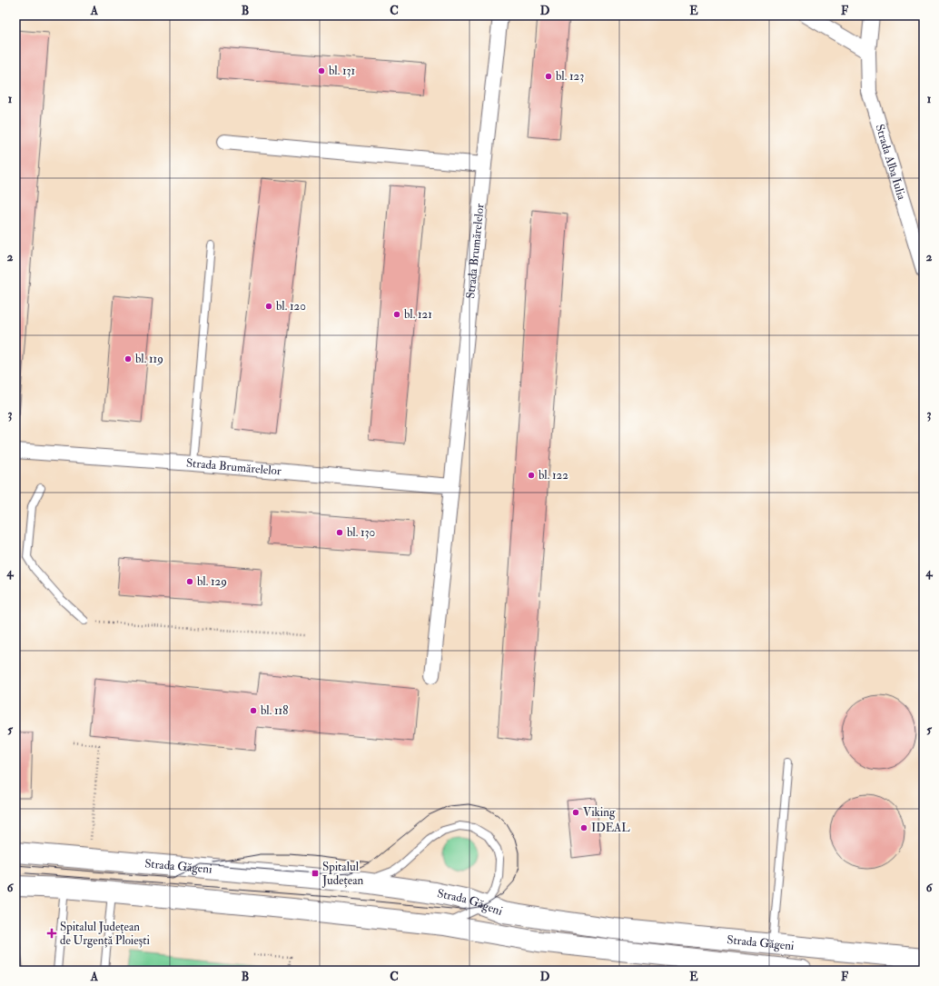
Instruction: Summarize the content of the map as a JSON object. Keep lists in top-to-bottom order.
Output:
{
  "streets": {
    "main road": ["Strada Găgeni"],
    "street": ["Strada Alba Iulia", "Strada Brumărelelor"]
  },
  "places": {
    "other": [
      "bl. 131",
      "bl. 123",
      "bl. 120",
      "bl. 121",
      "bl. 119",
      "bl. 122",
      "bl. 130",
      "bl. 129",
      "bl. 118",
      "Viking",
      "IDEAL"
    ],
    "transit": ["Spitalul Județean"],
    "health": ["Spitalul Județean de Urgență Ploiești"]
  },
  "grid": {
    "columns": [
      "A",
      "B",
      "C",
      "D",
      "E",
      "F"
    ],
    "rows": [
      "1",
      "2",
      "3",
      "4",
      "5",
      "6"
    ]
  }
}
